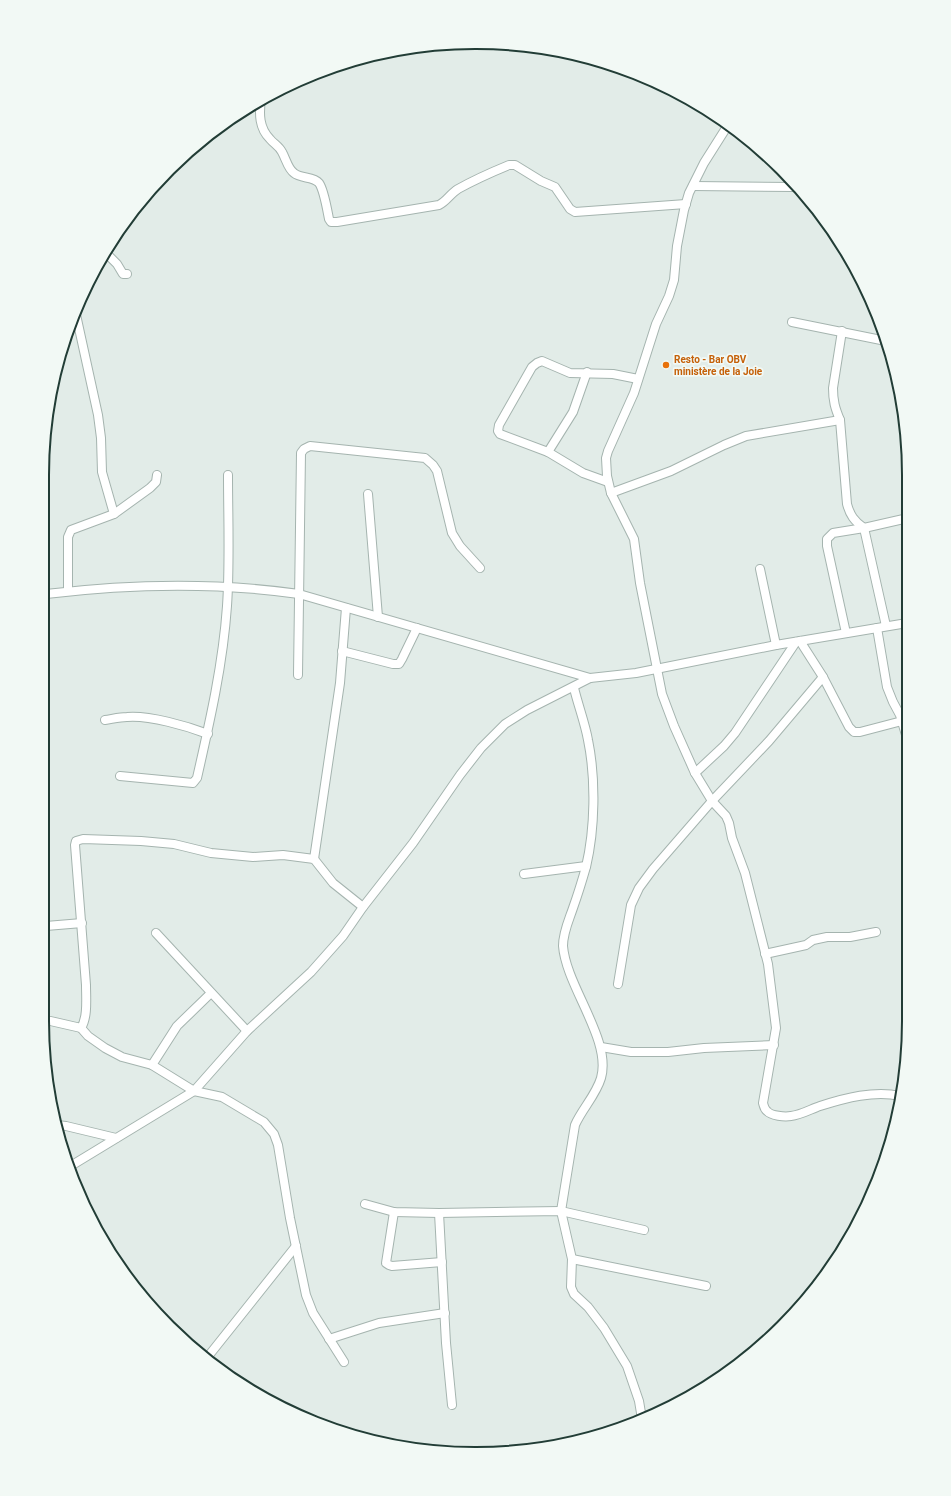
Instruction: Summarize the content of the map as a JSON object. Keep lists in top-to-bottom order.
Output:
{
  "places": ["Resto - Bar OBV ministère de la Joie"]
}
